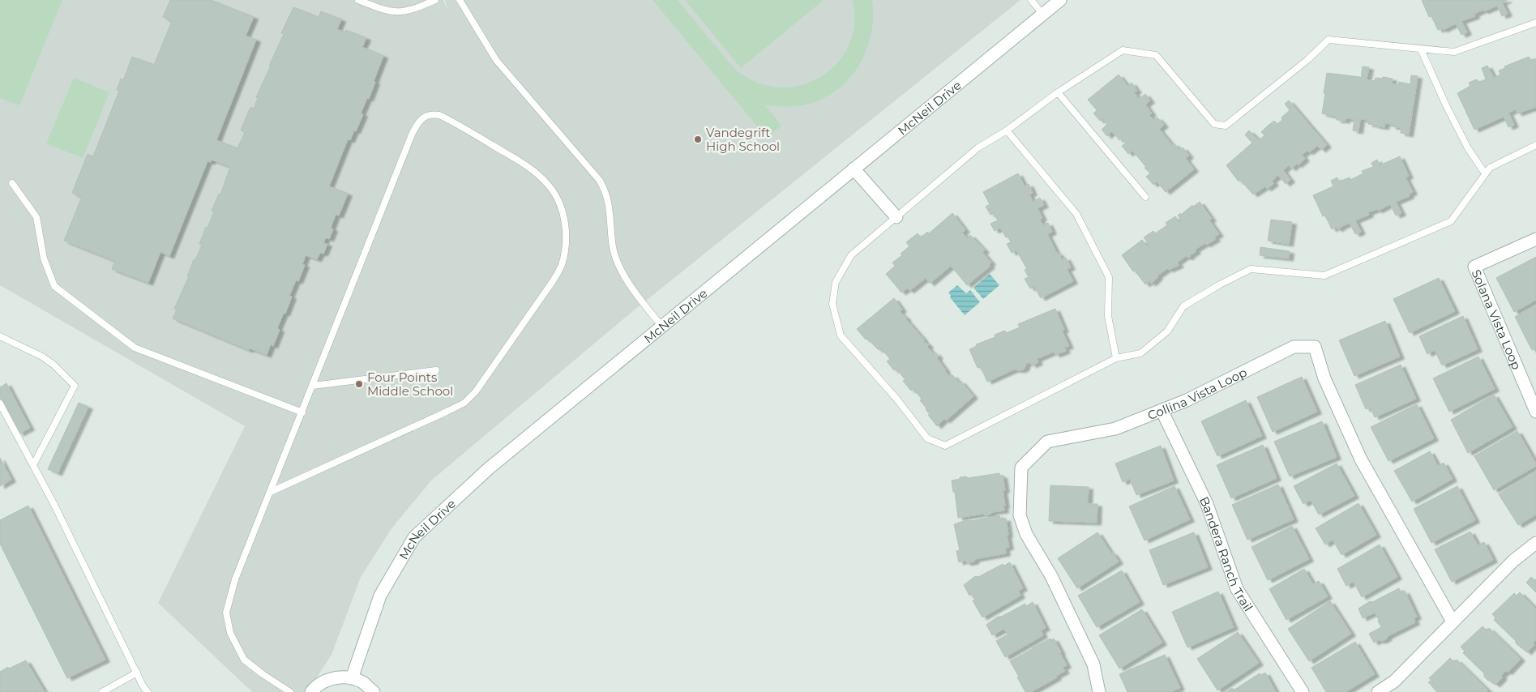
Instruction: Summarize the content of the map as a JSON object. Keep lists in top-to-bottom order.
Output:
{
  "streets": {
    "street": [
      "McNeil Drive",
      "Solana Vista Loop",
      "Collina Vista Loop",
      "Bandera Ranch Trail"
    ]
  },
  "crossings": [
    ["Collina Vista Loop", "Bandera Ranch Trail"]
  ],
  "places": ["Vandegrift High School", "Four Points Middle School"]
}
